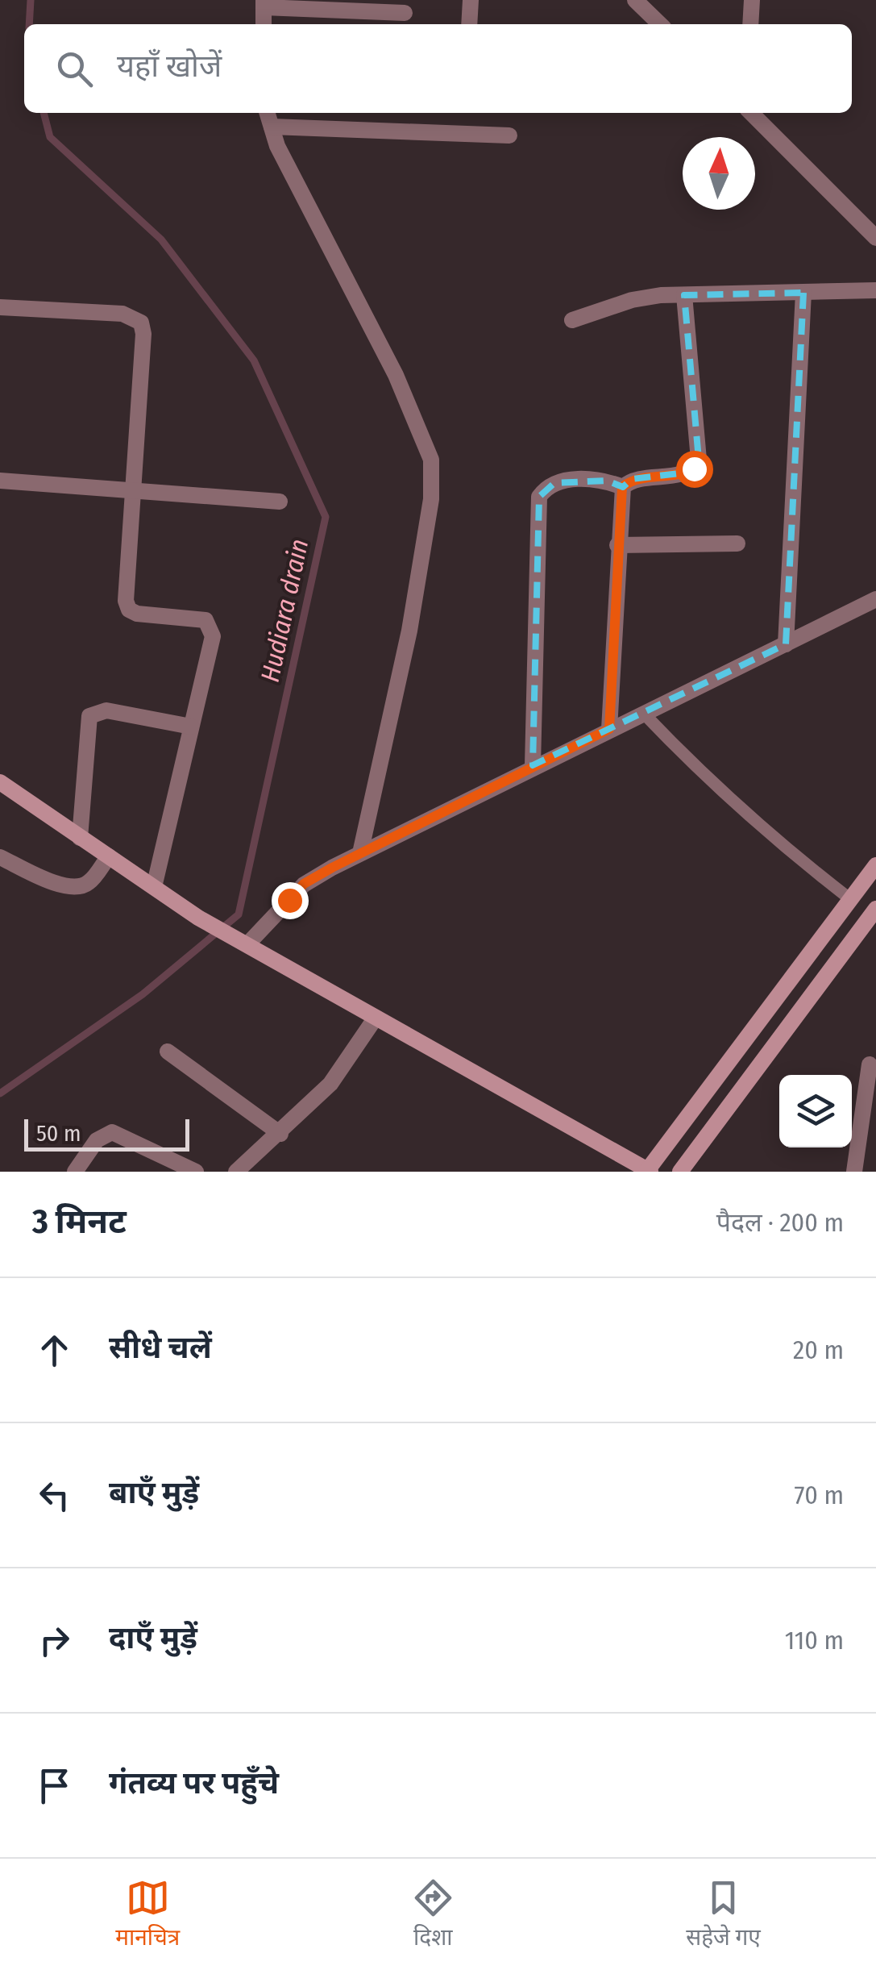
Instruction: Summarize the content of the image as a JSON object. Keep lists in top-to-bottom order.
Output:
{
  "water": ["Hudiara drain"],
  "scale_bar": "50 m",
  "north": "top",
  "page": {
    "search": "यहाँ खोजें",
    "scale": "50 m",
    "heading": ["3 मिनट", "पैदल · 200 m"],
    "list": [
      ["सीधे चलें", "20 m"],
      ["बाएँ मुड़ें", "70 m"],
      ["दाएँ मुड़ें", "110 m"],
      "गंतव्य पर पहुँचे"
    ],
    "nav": ["मानचित्र", "दिशा", "सहेजे गए"]
  }
}
